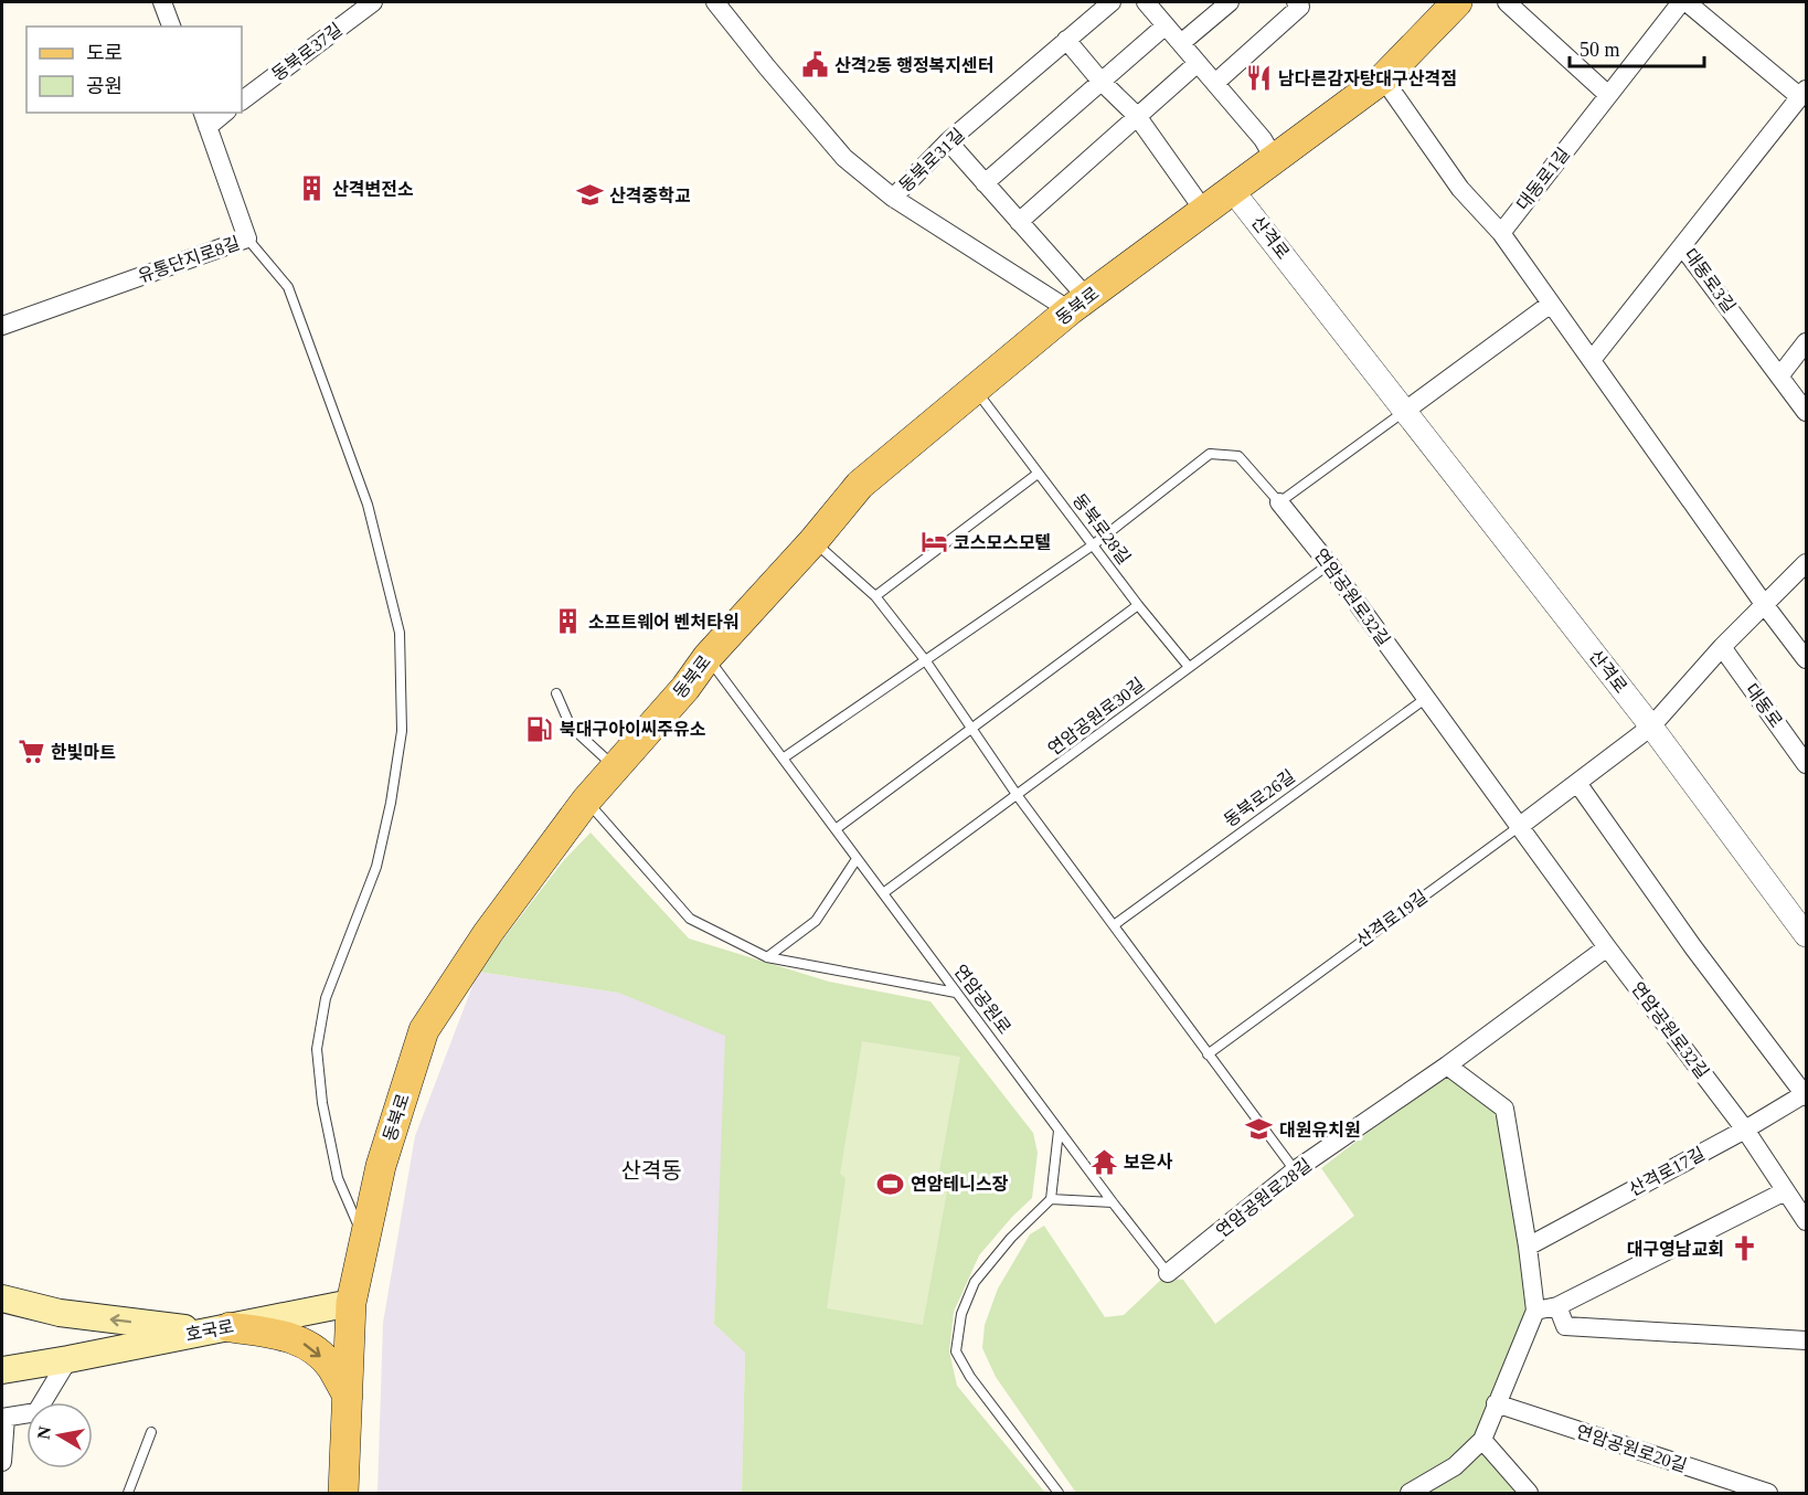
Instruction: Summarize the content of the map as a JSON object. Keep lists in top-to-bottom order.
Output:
{
  "streets": {
    "main road": ["동북로", "호국로"],
    "street": [
      "동북로37길",
      "동북로31길",
      "대동로1길",
      "산격로",
      "유통단지로8길",
      "대동로3길",
      "연암공원로32길",
      "대동로",
      "산격로19길",
      "산격로17길",
      "연암공원로28길",
      "연암공원로20길"
    ],
    "lane": [
      "동북로28길",
      "연암공원로30길",
      "동북로26길",
      "연암공원로"
    ]
  },
  "crossings": [
    ["산격로", "동북로"],
    ["산격로", "산격로19길"],
    ["동북로", "동북로28길"],
    ["동북로", "연암공원로"],
    ["동북로", "호국로"],
    ["동북로28길", "연암공원로32길"],
    ["동북로28길", "연암공원로30길"],
    ["연암공원로32길", "연암공원로30길"],
    ["연암공원로32길", "동북로26길"],
    ["연암공원로32길", "산격로19길"],
    ["연암공원로32길", "연암공원로"],
    ["연암공원로32길", "산격로17길"],
    ["연암공원로32길", "연암공원로28길"],
    ["연암공원로30길", "연암공원로"],
    ["산격로19길", "산격로17길"],
    ["연암공원로", "연암공원로28길"]
  ],
  "districts": ["산격동"],
  "places": {
    "public building": ["산격2동 행정복지센터"],
    "restaurant": ["남다른감자탕대구산격점"],
    "building": ["산격변전소", "소프트웨어 벤처타워"],
    "school or university": ["산격중학교", "대원유치원"],
    "hotel": ["코스모스모텔"],
    "fuel station": ["북대구아이씨주유소"],
    "supermarket": ["한빛마트"],
    "temple": ["보은사"],
    "sports": ["연암테니스장"],
    "church": ["대구영남교회"]
  },
  "legend": ["도로", "공원"],
  "scale_bar": "50 m",
  "north": "left"
}
